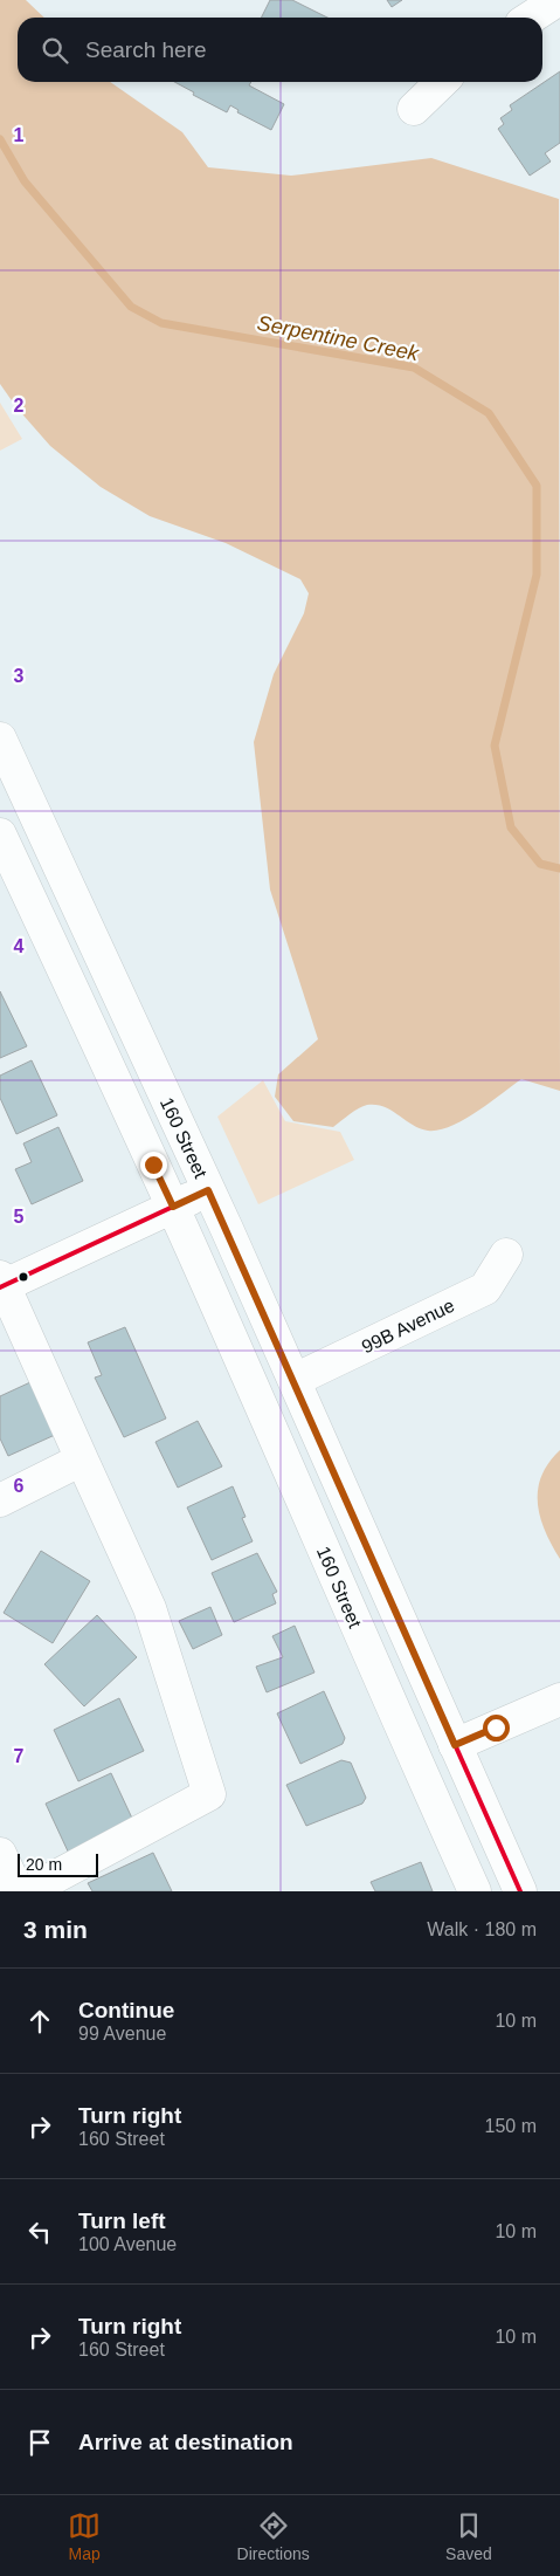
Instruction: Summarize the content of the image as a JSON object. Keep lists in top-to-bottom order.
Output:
{
  "streets": {
    "main road": ["160 Street", "99B Avenue"]
  },
  "crossings": [
    ["160 Street", "99B Avenue"]
  ],
  "water": ["Serpentine Creek"],
  "scale_bar": "20 m",
  "page": {
    "search": "Search here",
    "scale": "20 m",
    "heading": ["3 min", "Walk · 180 m"],
    "list": [
      ["Continue", "99 Avenue", "10 m"],
      ["Turn right", "160 Street", "150 m"],
      ["Turn left", "100 Avenue", "10 m"],
      ["Turn right", "160 Street", "10 m"],
      "Arrive at destination"
    ],
    "nav": ["Map", "Directions", "Saved"]
  },
  "grid": {
    "rows": [
      "1",
      "2",
      "3",
      "4",
      "5",
      "6",
      "7"
    ]
  }
}
